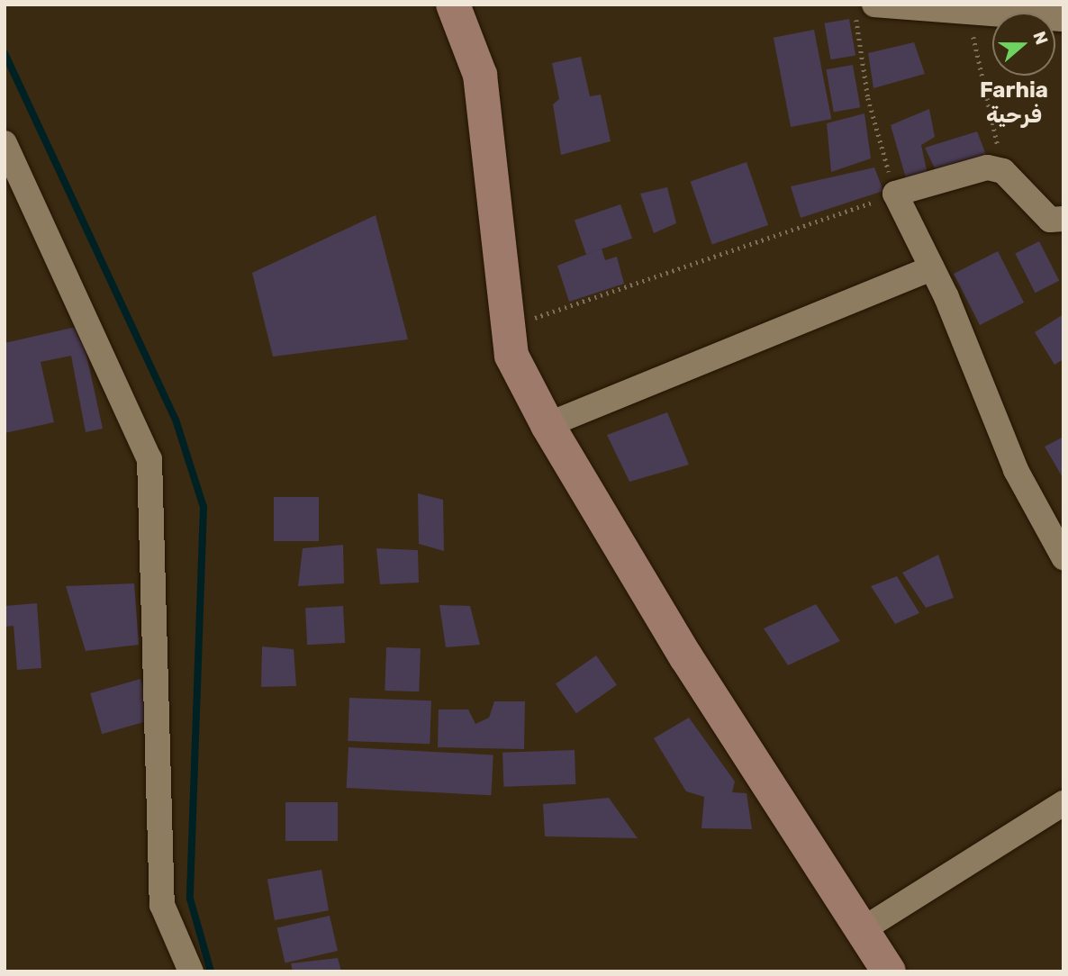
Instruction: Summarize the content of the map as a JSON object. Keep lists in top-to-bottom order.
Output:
{
  "districts": ["Farhia فرحية"],
  "north": "right"
}
